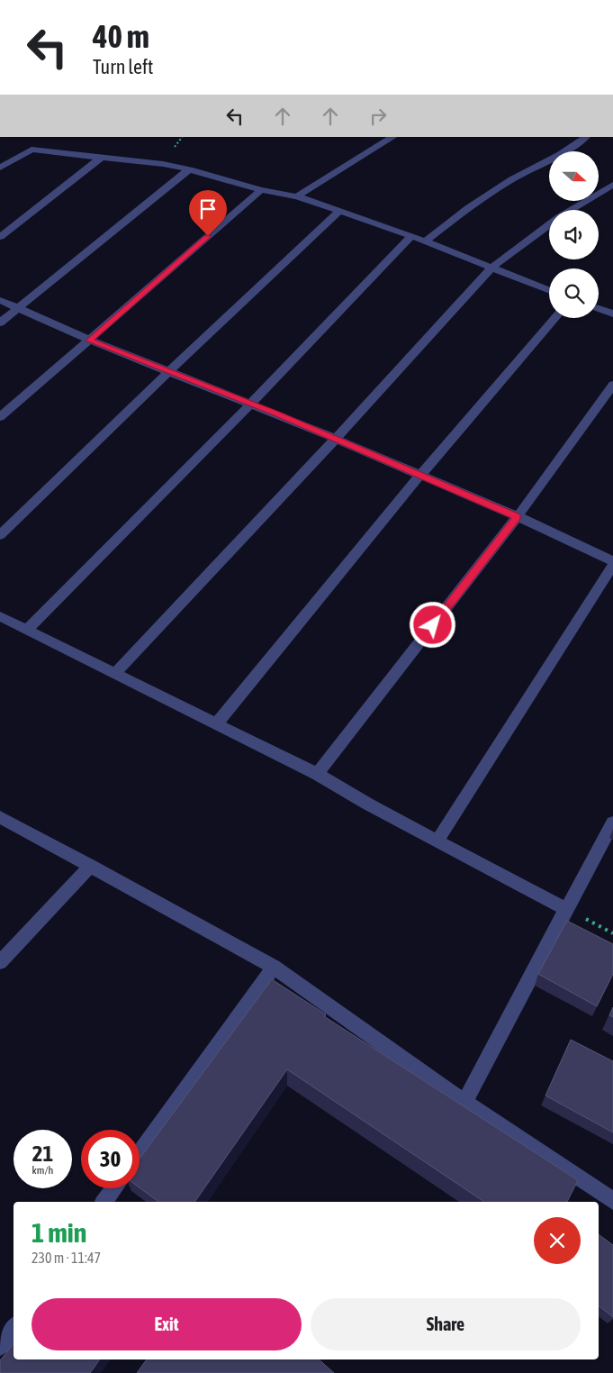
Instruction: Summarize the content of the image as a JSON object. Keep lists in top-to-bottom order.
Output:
{
  "north": "right",
  "page": {
    "turn": ["40 m", "Turn left"],
    "speed": "21 km/h",
    "limit": "30",
    "heading": ["1 min", "230 m · 11:47"],
    "buttons": ["Exit", "Share"]
  }
}
